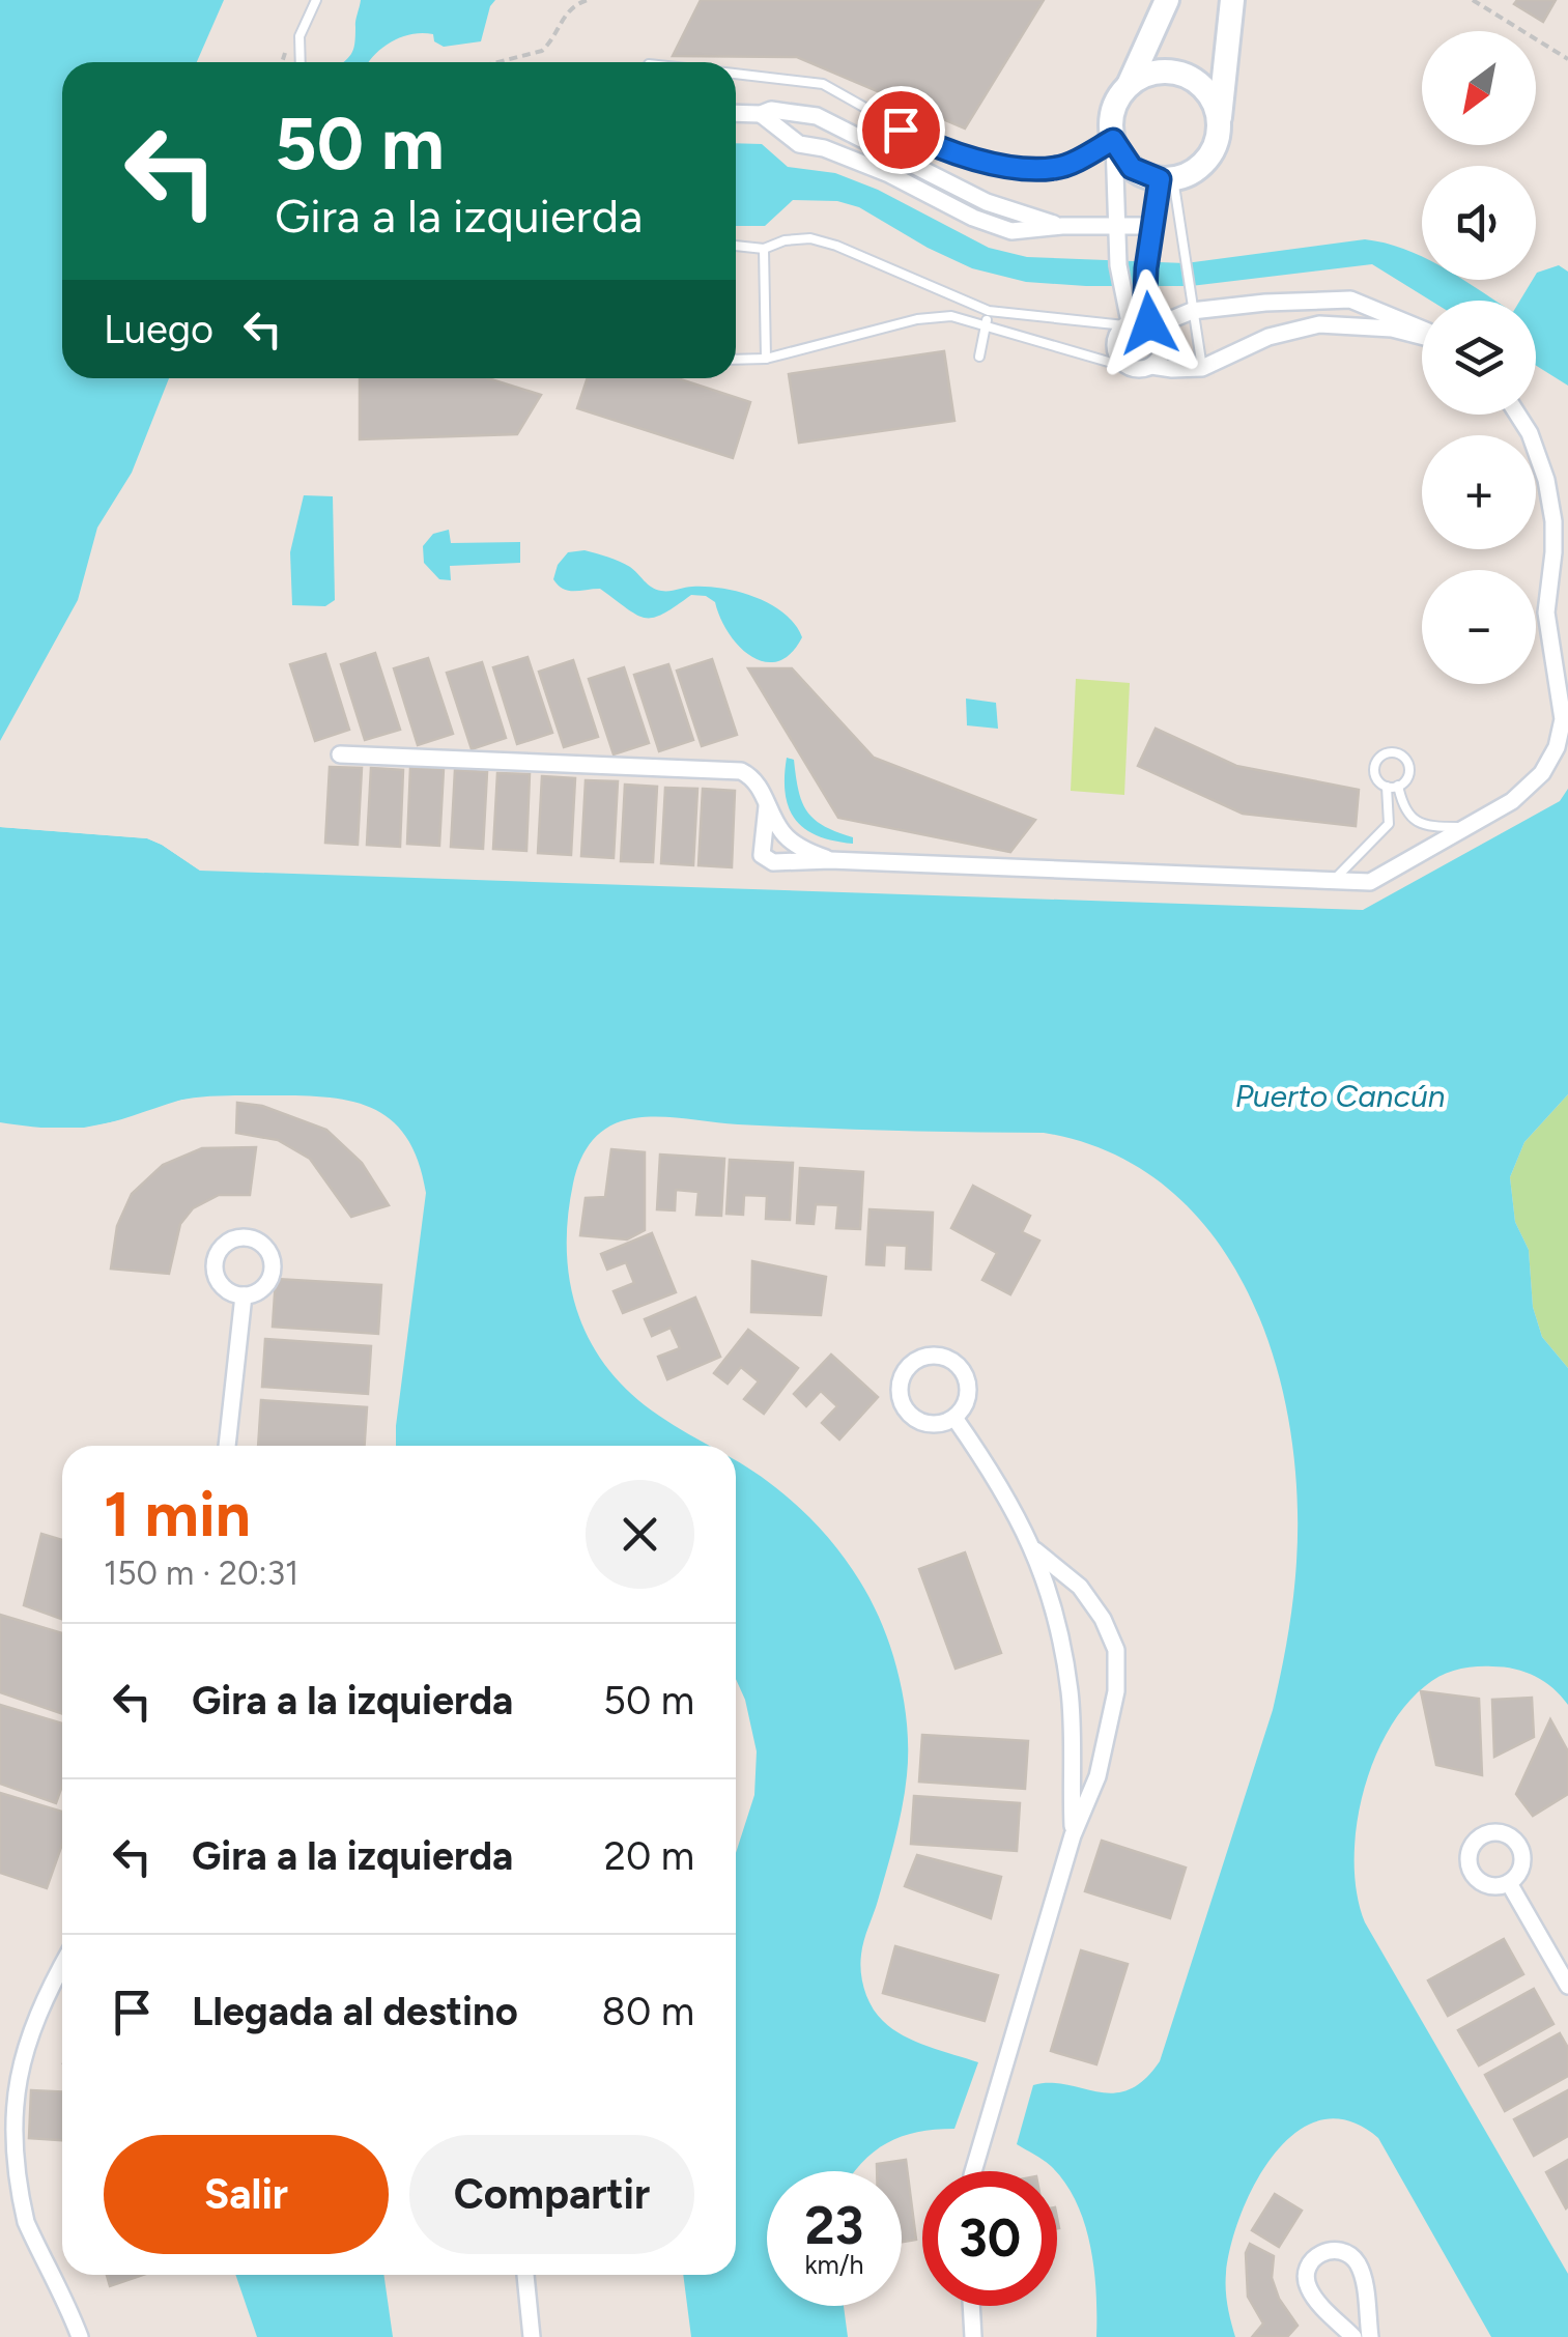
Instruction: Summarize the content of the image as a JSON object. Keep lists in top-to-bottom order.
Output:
{
  "water": ["Puerto Cancún"],
  "north": "bottom left",
  "page": {
    "map_buttons": ["+", "−"],
    "turn": ["50 m", "Gira a la izquierda"],
    "then": "Luego",
    "heading": ["1 min", "150 m · 20:31"],
    "list": [
      {
        "name": "Gira a la izquierda",
        "value": "50 m"
      },
      {
        "name": "Gira a la izquierda",
        "value": "20 m"
      },
      {
        "name": "Llegada al destino",
        "value": "80 m"
      }
    ],
    "buttons": ["Salir", "Compartir"],
    "speed": "23 km/h",
    "limit": "30"
  }
}
